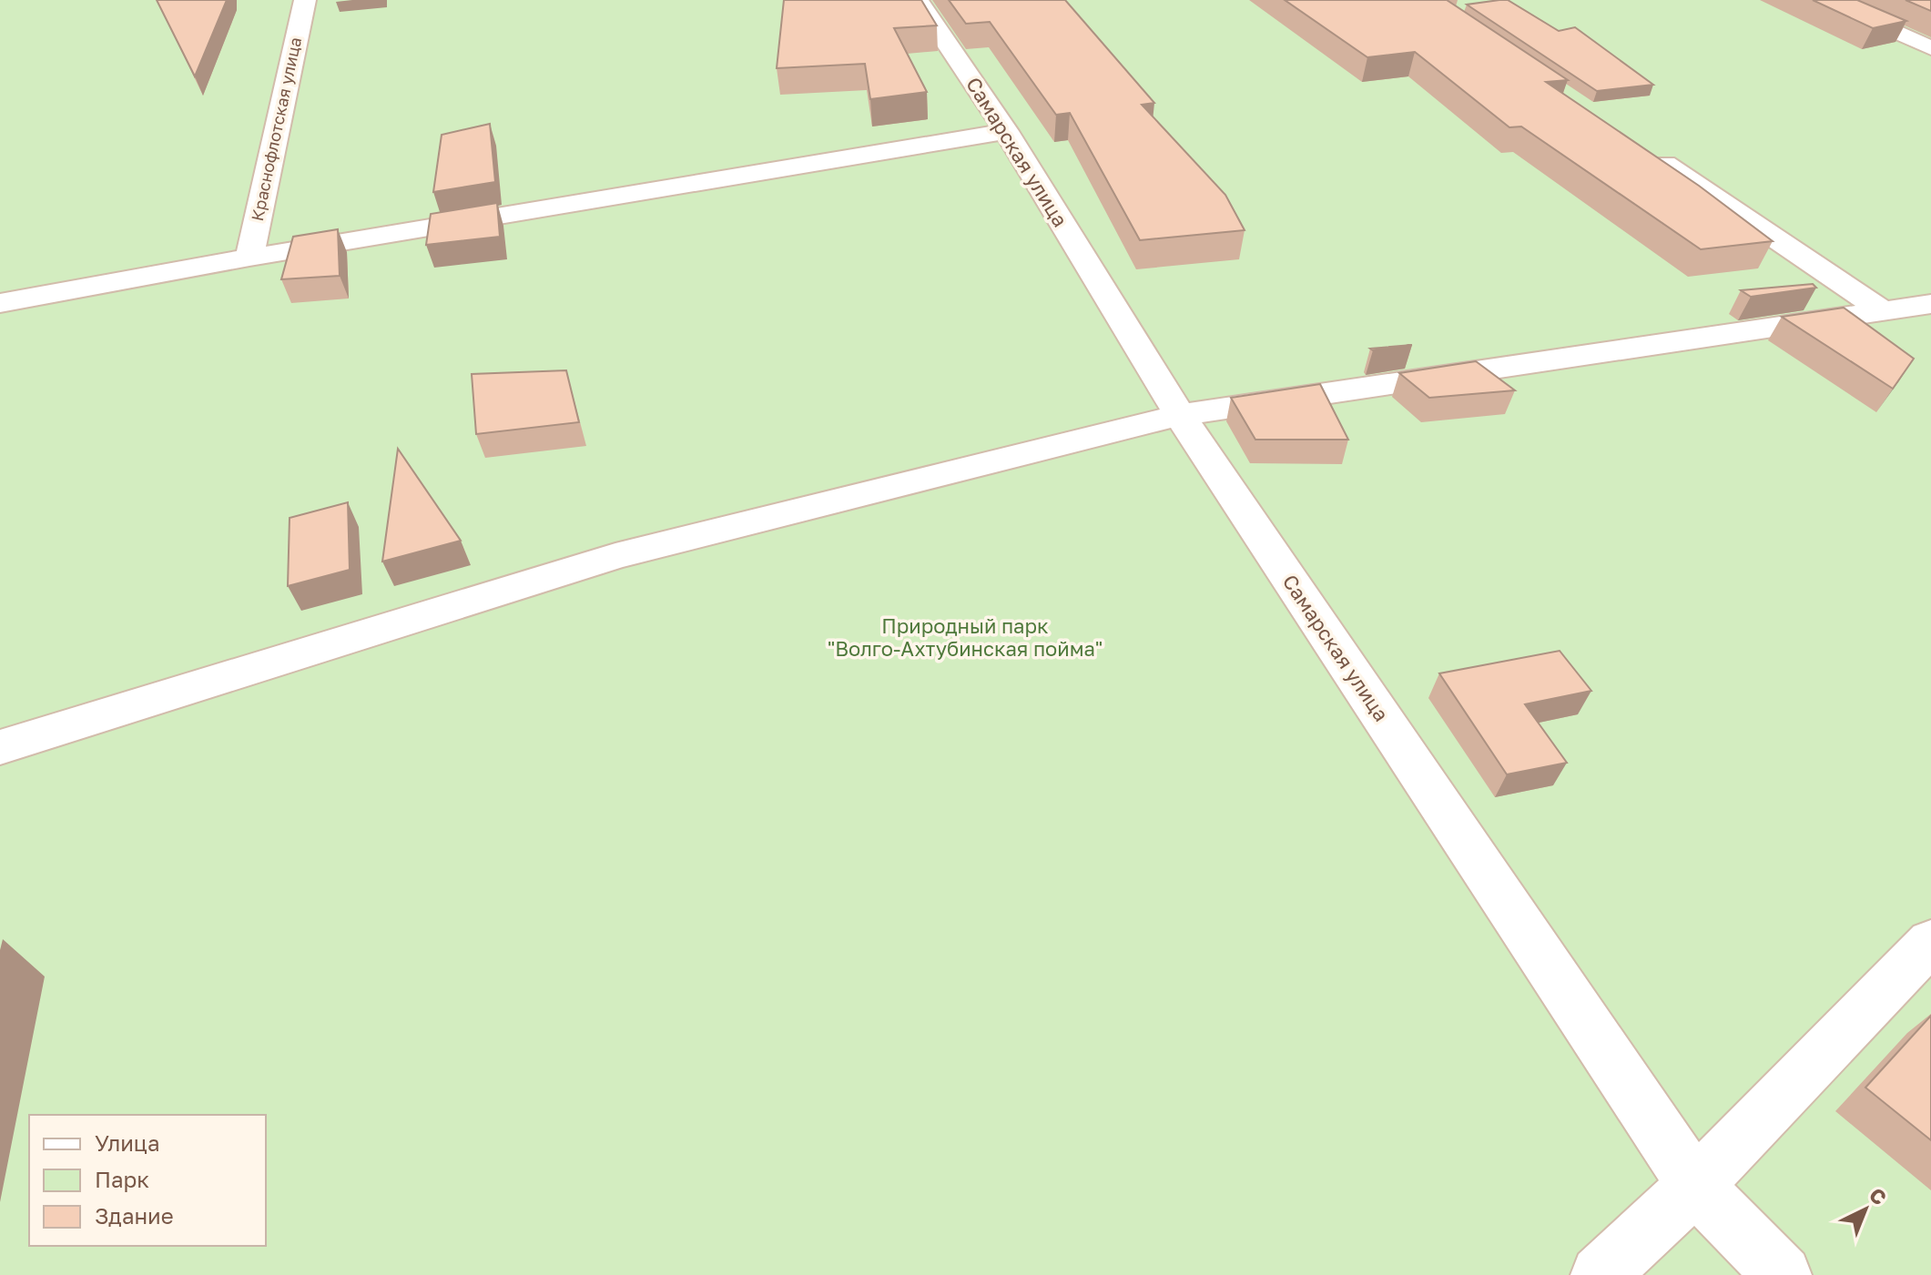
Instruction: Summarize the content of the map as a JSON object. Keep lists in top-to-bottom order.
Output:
{
  "streets": {
    "street": ["Краснофлотская улица", "Самарская улица"]
  },
  "parks": ["Природный парк \"Волго-Ахтубинская пойма\""],
  "legend": ["Улица", "Парк", "Здание"],
  "north": "top right"
}
